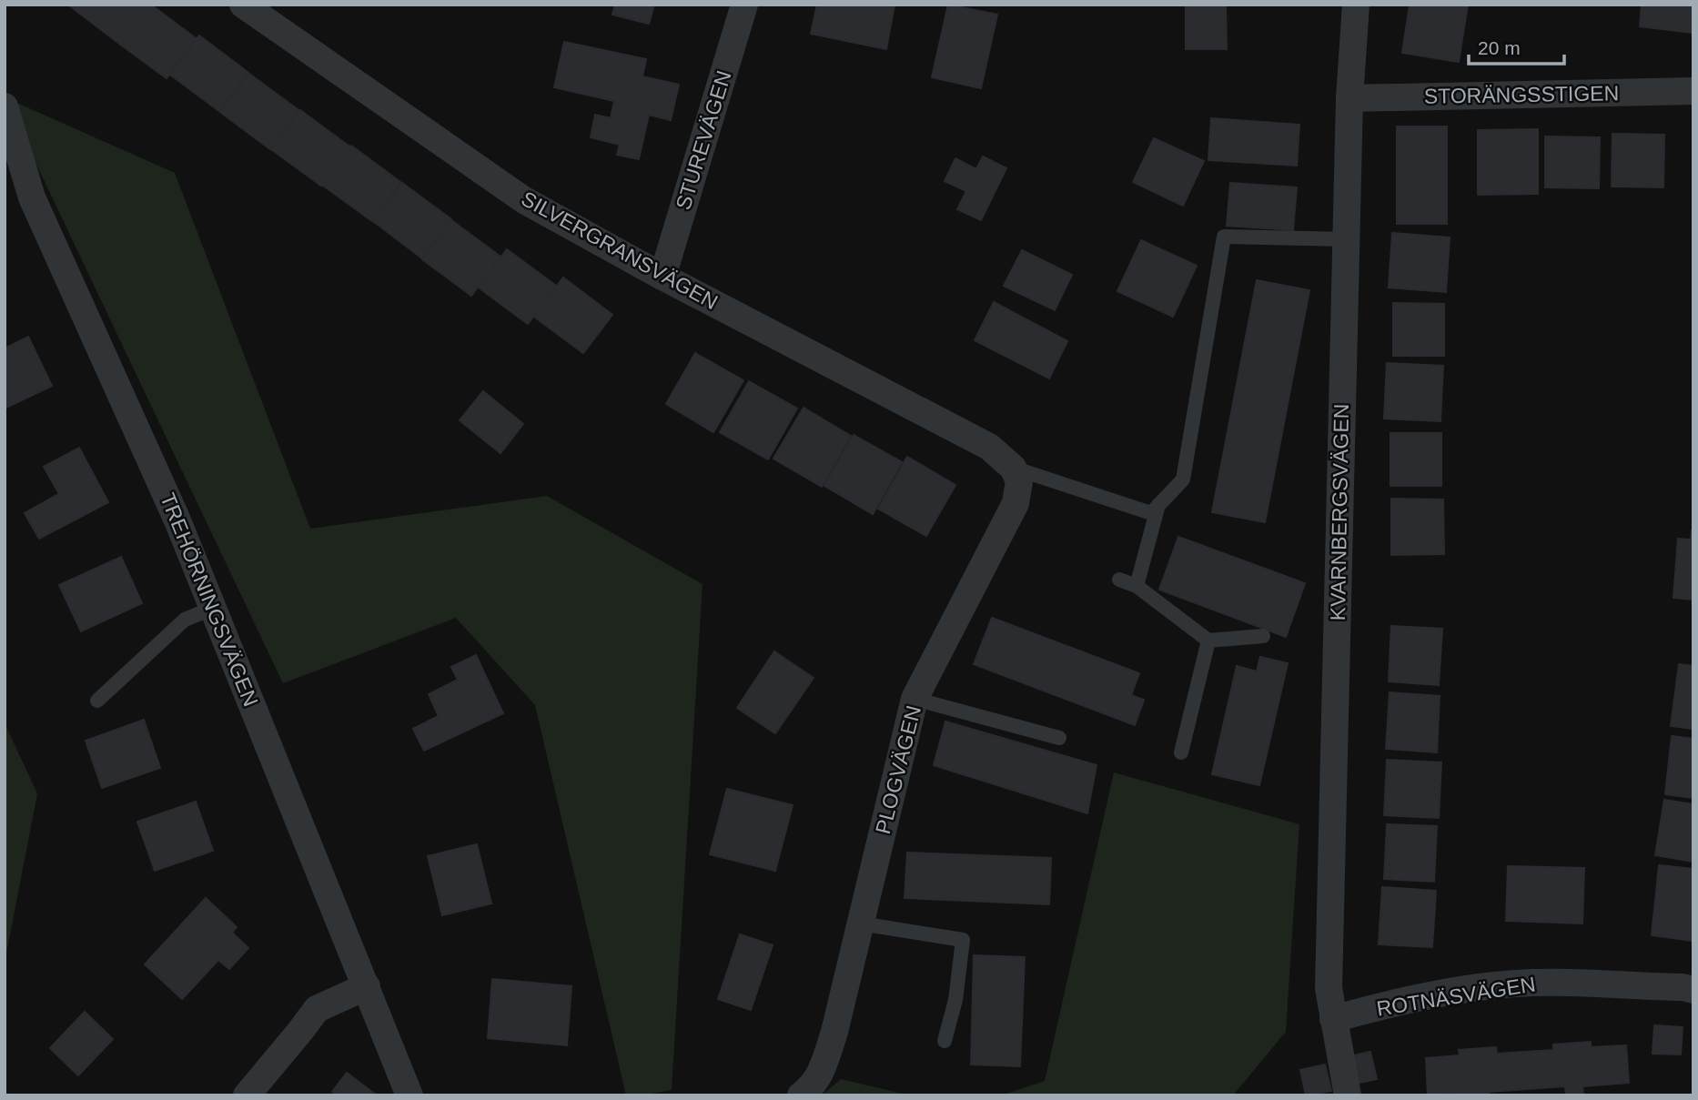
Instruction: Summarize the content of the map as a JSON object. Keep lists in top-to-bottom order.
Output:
{
  "streets": {
    "street": [
      "STORÄNGSSTIGEN",
      "STUREVÄGEN",
      "SILVERGRANSVÄGEN",
      "KVARNBERGSVÄGEN",
      "TREHÖRNINGSVÄGEN",
      "PLOGVÄGEN",
      "ROTNÄSVÄGEN"
    ]
  },
  "crossings": [
    ["STORÄNGSSTIGEN", "KVARNBERGSVÄGEN"],
    ["STUREVÄGEN", "SILVERGRANSVÄGEN"],
    ["SILVERGRANSVÄGEN", "PLOGVÄGEN"],
    ["KVARNBERGSVÄGEN", "ROTNÄSVÄGEN"]
  ],
  "scale_bar": "20 m"
}
